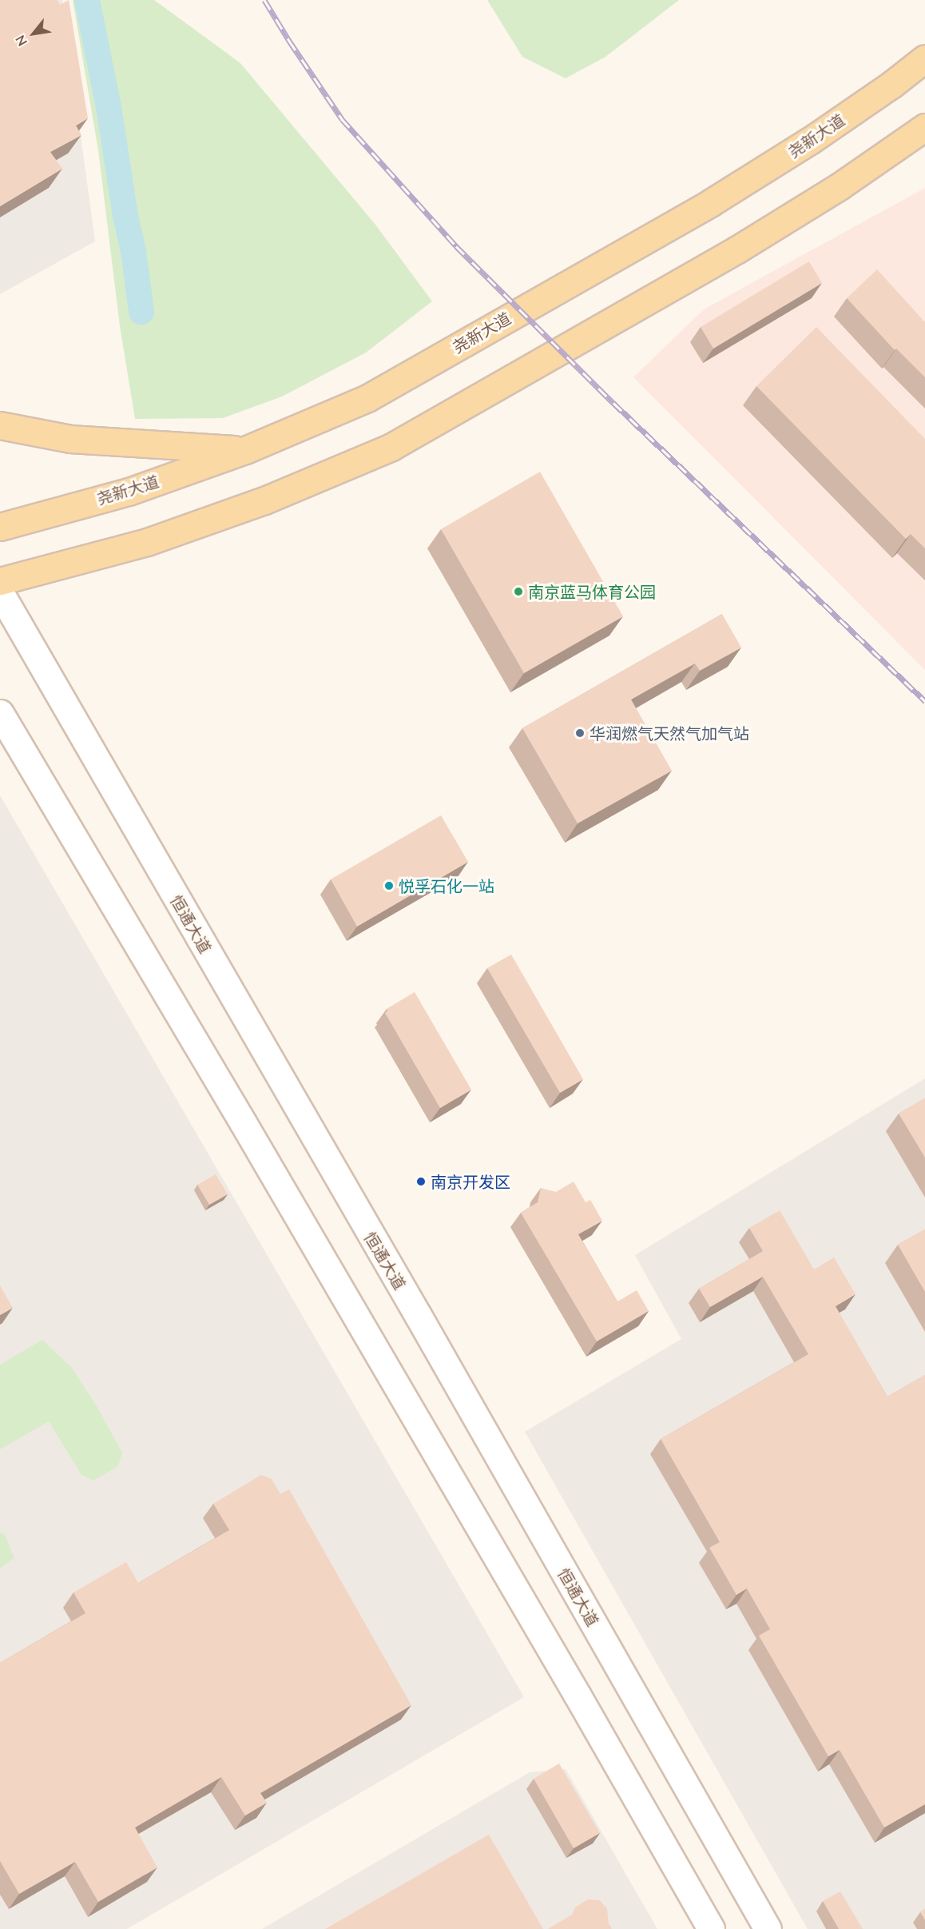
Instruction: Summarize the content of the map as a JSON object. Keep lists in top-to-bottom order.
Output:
{
  "streets": {
    "main road": ["尧新大道", "恒通大道"]
  },
  "places": [
    "南京蓝马体育公园",
    "华润燃气天然气加气站",
    "悦孚石化一站",
    "南京开发区"
  ],
  "north": "bottom left"
}
